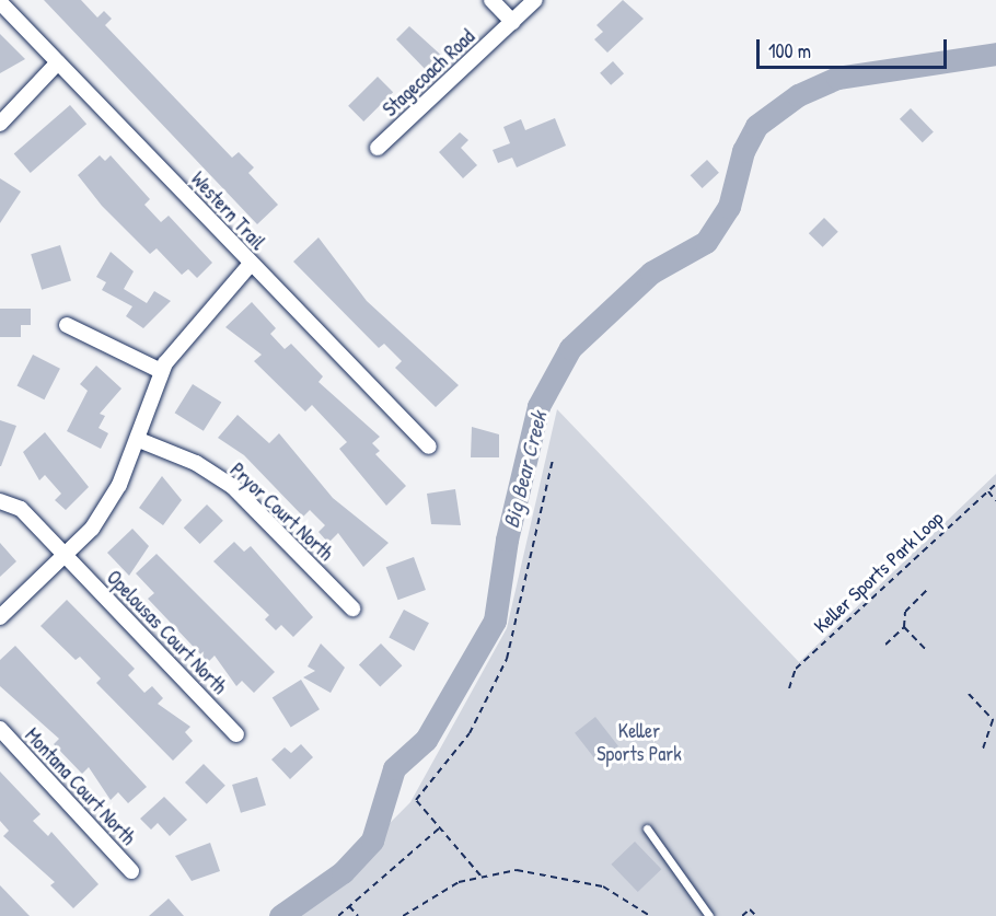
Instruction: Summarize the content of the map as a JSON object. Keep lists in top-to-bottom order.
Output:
{
  "streets": {
    "street": [
      "Stagecoach Road",
      "Western Trail",
      "Pryor Court North",
      "Opelousas Court North",
      "Montana Court North"
    ],
    "path": ["Keller Sports Park Loop"]
  },
  "water": ["Big Bear Creek"],
  "parks": ["Keller Sports Park"],
  "scale_bar": "100 m"
}
